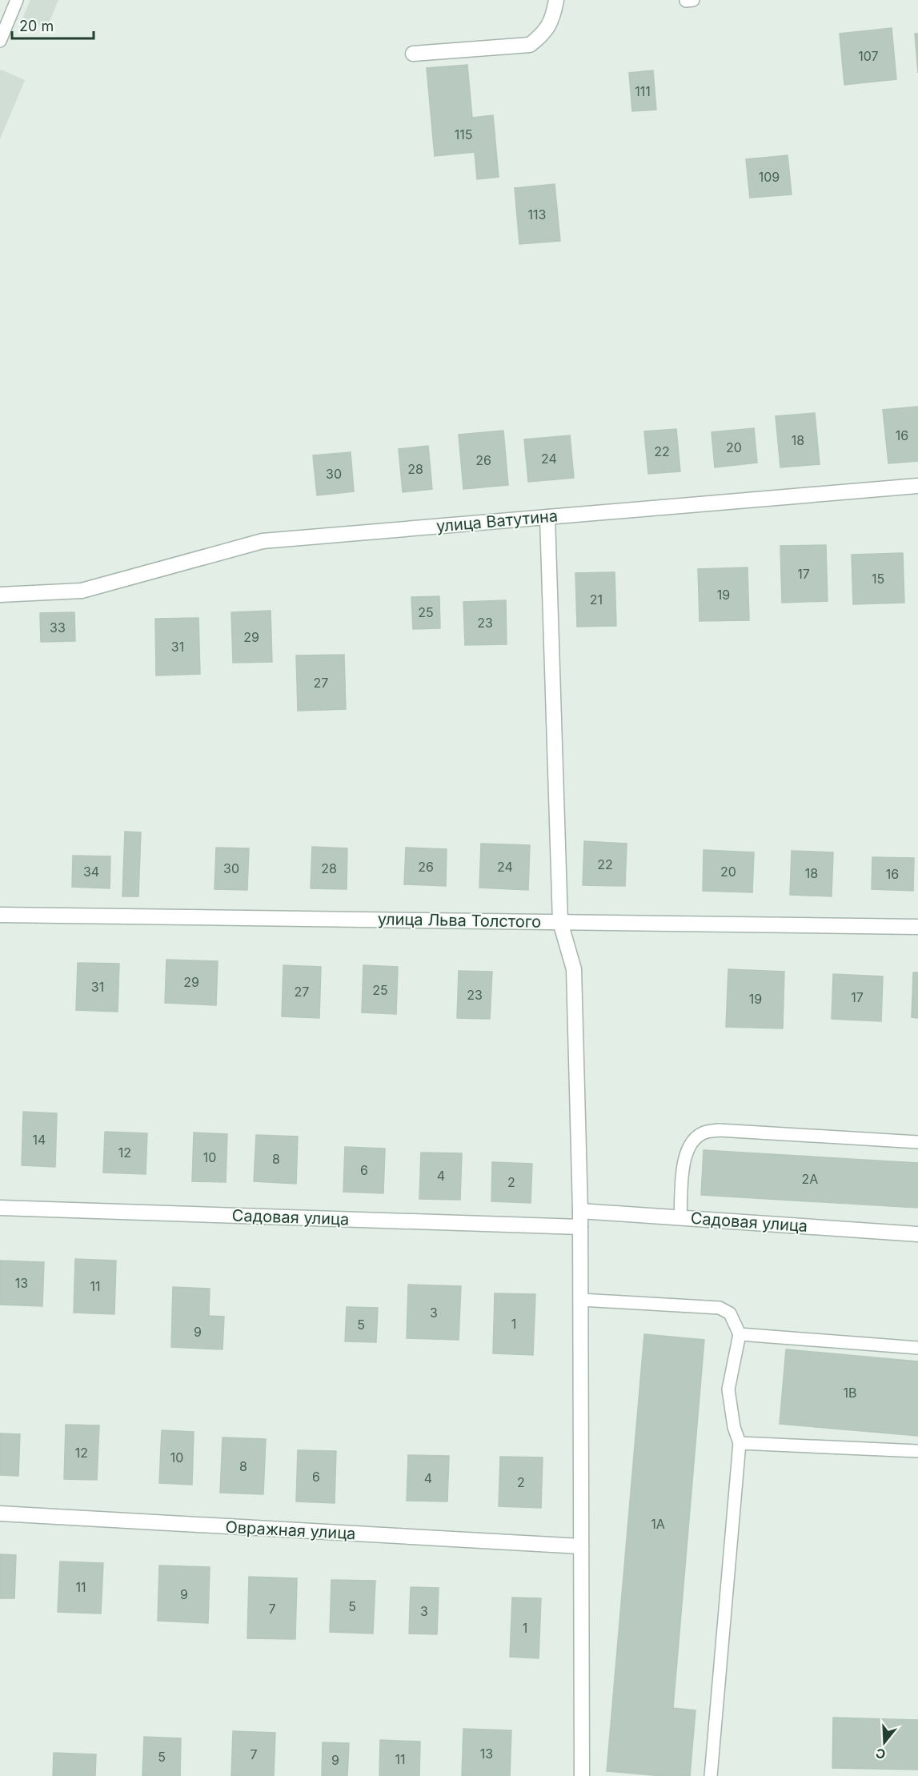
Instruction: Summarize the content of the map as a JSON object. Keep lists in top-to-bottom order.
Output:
{
  "streets": {
    "street": [
      "улица Ватутина",
      "улица Льва Толстого",
      "Садовая улица",
      "Овражная улица"
    ]
  },
  "house_numbers": [
    "107",
    "111",
    "115",
    "109",
    "113",
    "16",
    "18",
    "20",
    "22",
    "24",
    "26",
    "28",
    "30",
    "17",
    "15",
    "19",
    "21",
    "25",
    "23",
    "33",
    "29",
    "31",
    "27",
    "22",
    "26",
    "24",
    "30",
    "28",
    "34",
    "20",
    "18",
    "16",
    "29",
    "31",
    "25",
    "27",
    "23",
    "17",
    "19",
    "14",
    "12",
    "10",
    "8",
    "6",
    "4",
    "2А",
    "2",
    "13",
    "11",
    "3",
    "1",
    "5",
    "9",
    "1В",
    "12",
    "10",
    "8",
    "6",
    "4",
    "2",
    "1А",
    "11",
    "9",
    "5",
    "7",
    "3",
    "1",
    "13",
    "7",
    "5",
    "11",
    "9"
  ],
  "scale_bar": "20 m",
  "north": "bottom"
}
